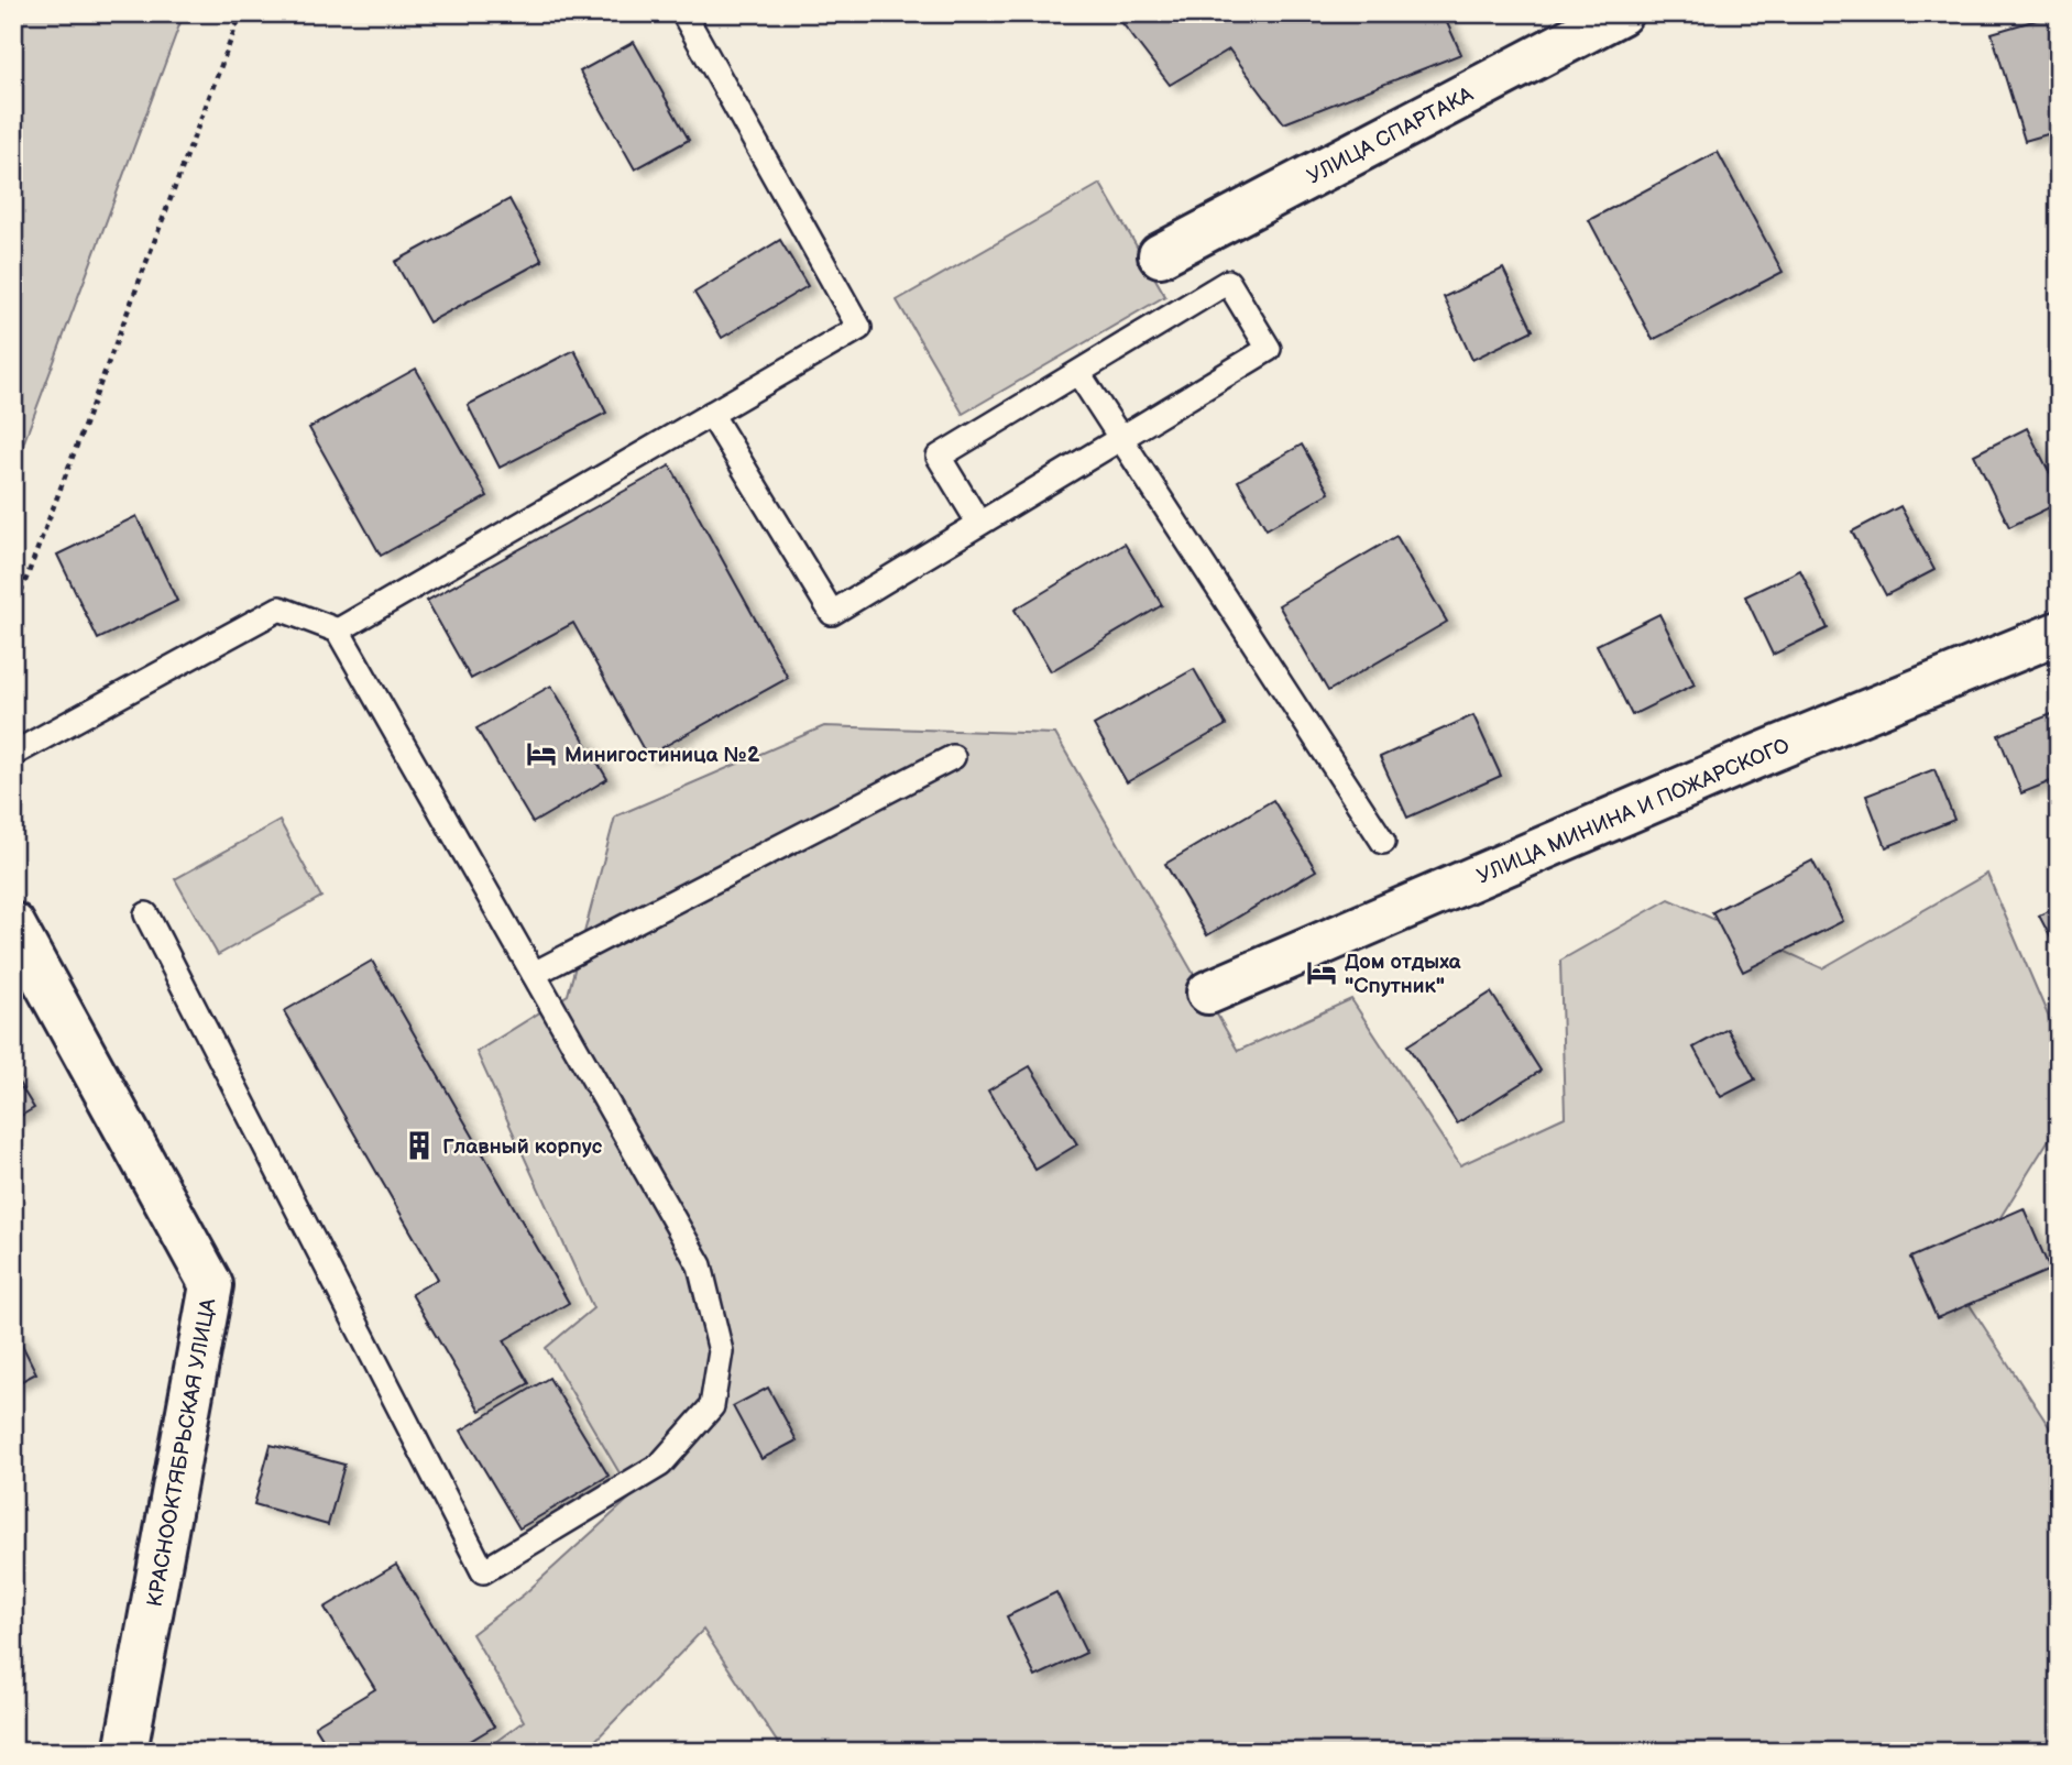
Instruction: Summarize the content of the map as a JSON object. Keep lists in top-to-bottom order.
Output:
{
  "streets": {
    "street": ["УЛИЦА СПАРТАКА", "УЛИЦА МИНИНА И ПОЖАРСКОГО", "КРАСНООКТЯБРЬСКАЯ УЛИЦА"]
  },
  "places": {
    "hotel": ["Минигостиница №2", "Дом отдыха \"Спутник\""],
    "building": ["Главный корпус"]
  }
}
